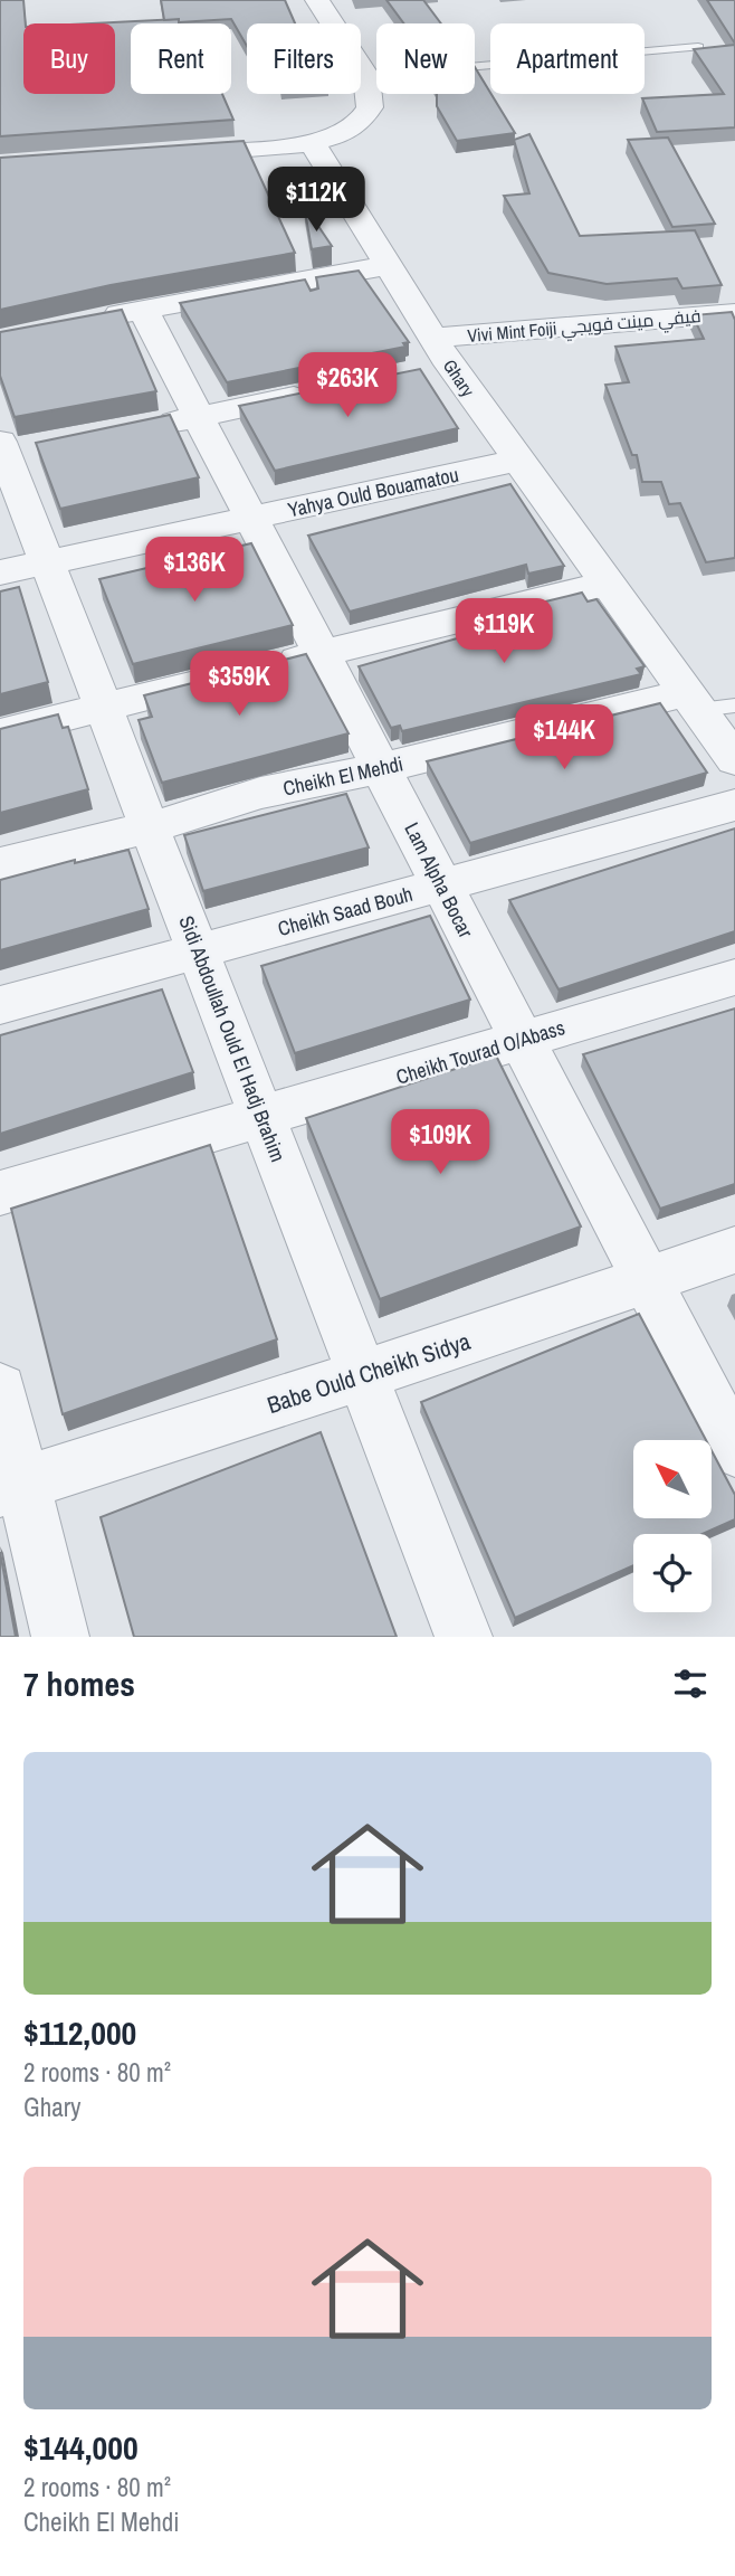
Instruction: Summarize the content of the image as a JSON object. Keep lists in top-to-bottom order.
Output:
{
  "streets": {
    "street": [
      "Vivi Mint Foiji فيفي مينت فويجي",
      "Ghary",
      "Yahya Ould Bouamatou",
      "Cheikh El Mehdi",
      "Lam Alpha Bocar",
      "Cheikh Saad Bouh",
      "Sidi Abdoullah Ould El Hadj Brahim",
      "Cheikh Tourad O/Abass",
      "Babe Ould Cheikh Sidya"
    ]
  },
  "crossings": [
    ["Vivi Mint Foiji فيفي مينت فويجي", "Ghary"],
    ["Ghary", "Yahya Ould Bouamatou"],
    ["Ghary", "Cheikh El Mehdi"],
    ["Yahya Ould Bouamatou", "Lam Alpha Bocar"],
    ["Yahya Ould Bouamatou", "Sidi Abdoullah Ould El Hadj Brahim"],
    ["Cheikh El Mehdi", "Lam Alpha Bocar"],
    ["Cheikh El Mehdi", "Sidi Abdoullah Ould El Hadj Brahim"],
    ["Lam Alpha Bocar", "Cheikh Saad Bouh"],
    ["Lam Alpha Bocar", "Cheikh Tourad O/Abass"],
    ["Lam Alpha Bocar", "Babe Ould Cheikh Sidya"],
    ["Cheikh Saad Bouh", "Sidi Abdoullah Ould El Hadj Brahim"],
    ["Sidi Abdoullah Ould El Hadj Brahim", "Cheikh Tourad O/Abass"],
    ["Sidi Abdoullah Ould El Hadj Brahim", "Babe Ould Cheikh Sidya"]
  ],
  "north": "top left",
  "page": {
    "chip": [
      "Buy",
      "Rent",
      "Filters",
      "New",
      "Apartment"
    ],
    "price": [
      "$112K",
      "$263K",
      "$136K",
      "$119K",
      "$359K",
      "$144K",
      "$109K"
    ],
    "heading": "7 homes",
    "list": [
      {
        "name": "$112,000",
        "note": "2 rooms · 80 m² · Ghary"
      },
      {
        "name": "$144,000",
        "note": "2 rooms · 80 m² · Cheikh El Mehdi"
      }
    ]
  }
}
